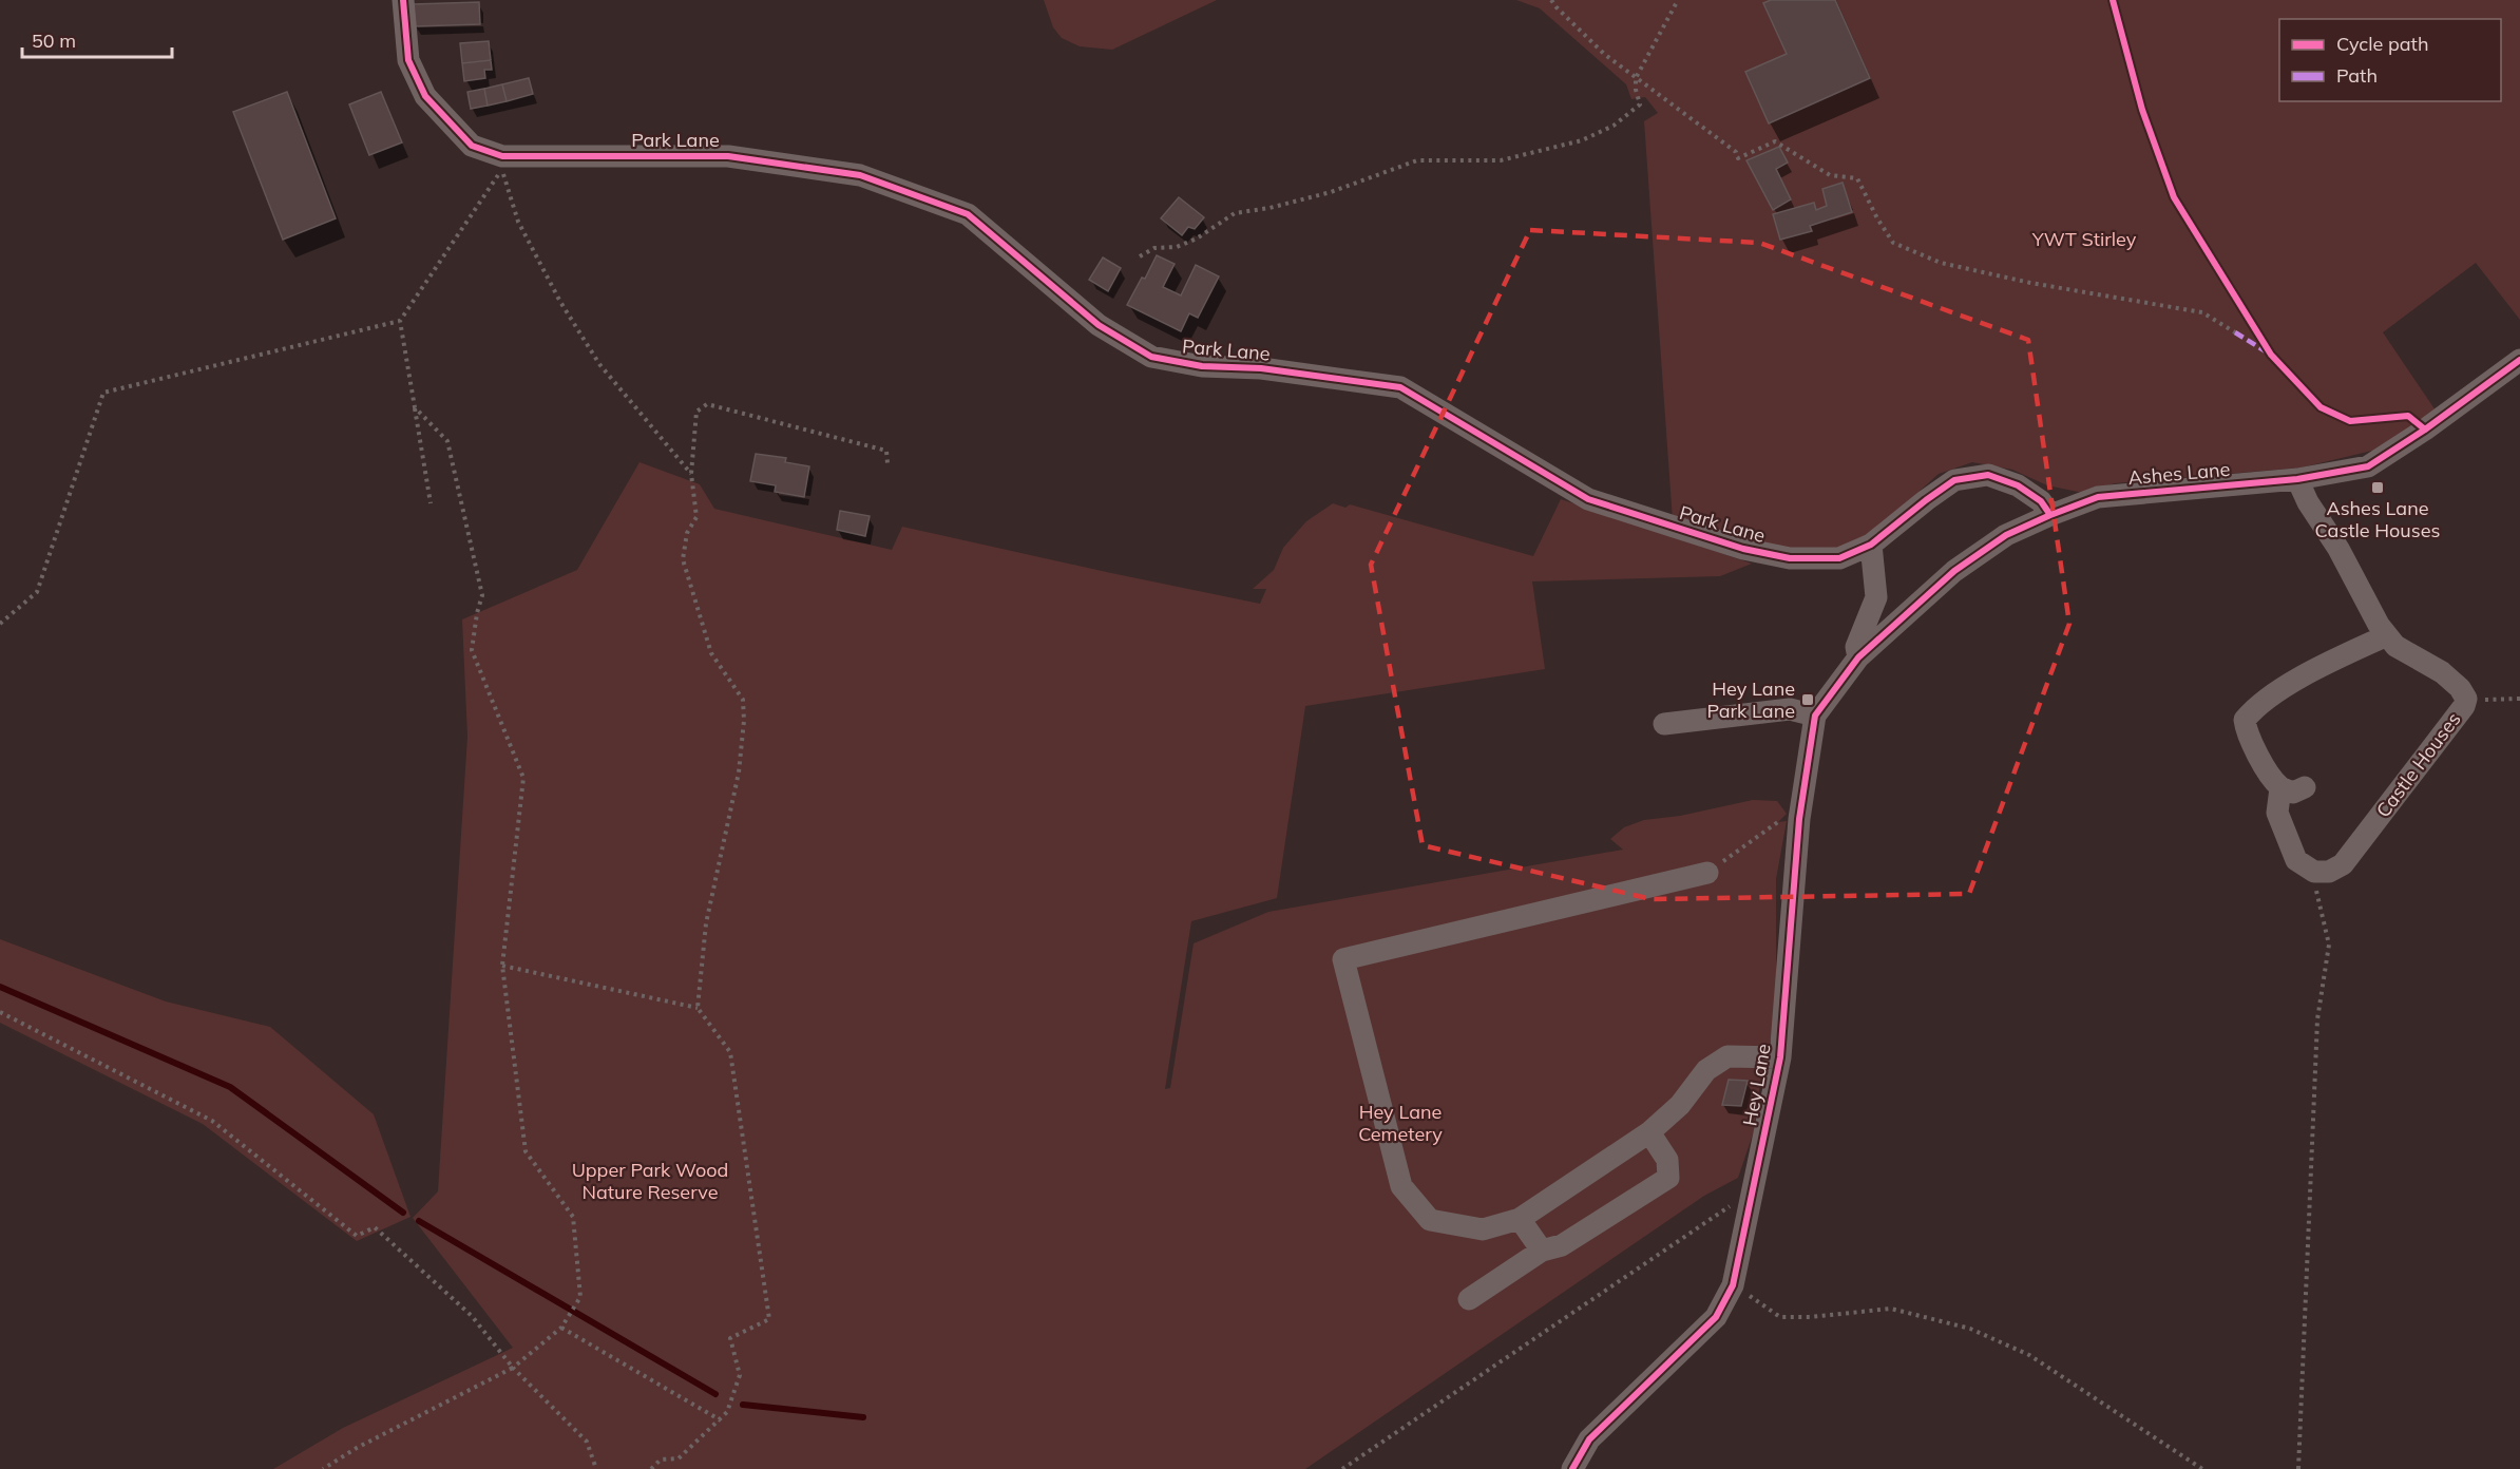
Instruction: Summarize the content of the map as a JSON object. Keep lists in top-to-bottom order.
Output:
{
  "streets": {
    "street": [
      "Park Lane",
      "Ashes Lane",
      "Castle Houses",
      "Hey Lane"
    ]
  },
  "crossings": [
    ["Park Lane", "Ashes Lane"],
    ["Ashes Lane", "Castle Houses"],
    ["Ashes Lane", "Hey Lane"]
  ],
  "parks": ["YWT Stirley", "Hey Lane Cemetery", "Upper Park Wood Nature Reserve"],
  "places": {
    "transit": ["Ashes Lane Castle Houses", "Hey Lane Park Lane"]
  },
  "legend": ["Cycle path", "Path"],
  "scale_bar": "50 m"
}
